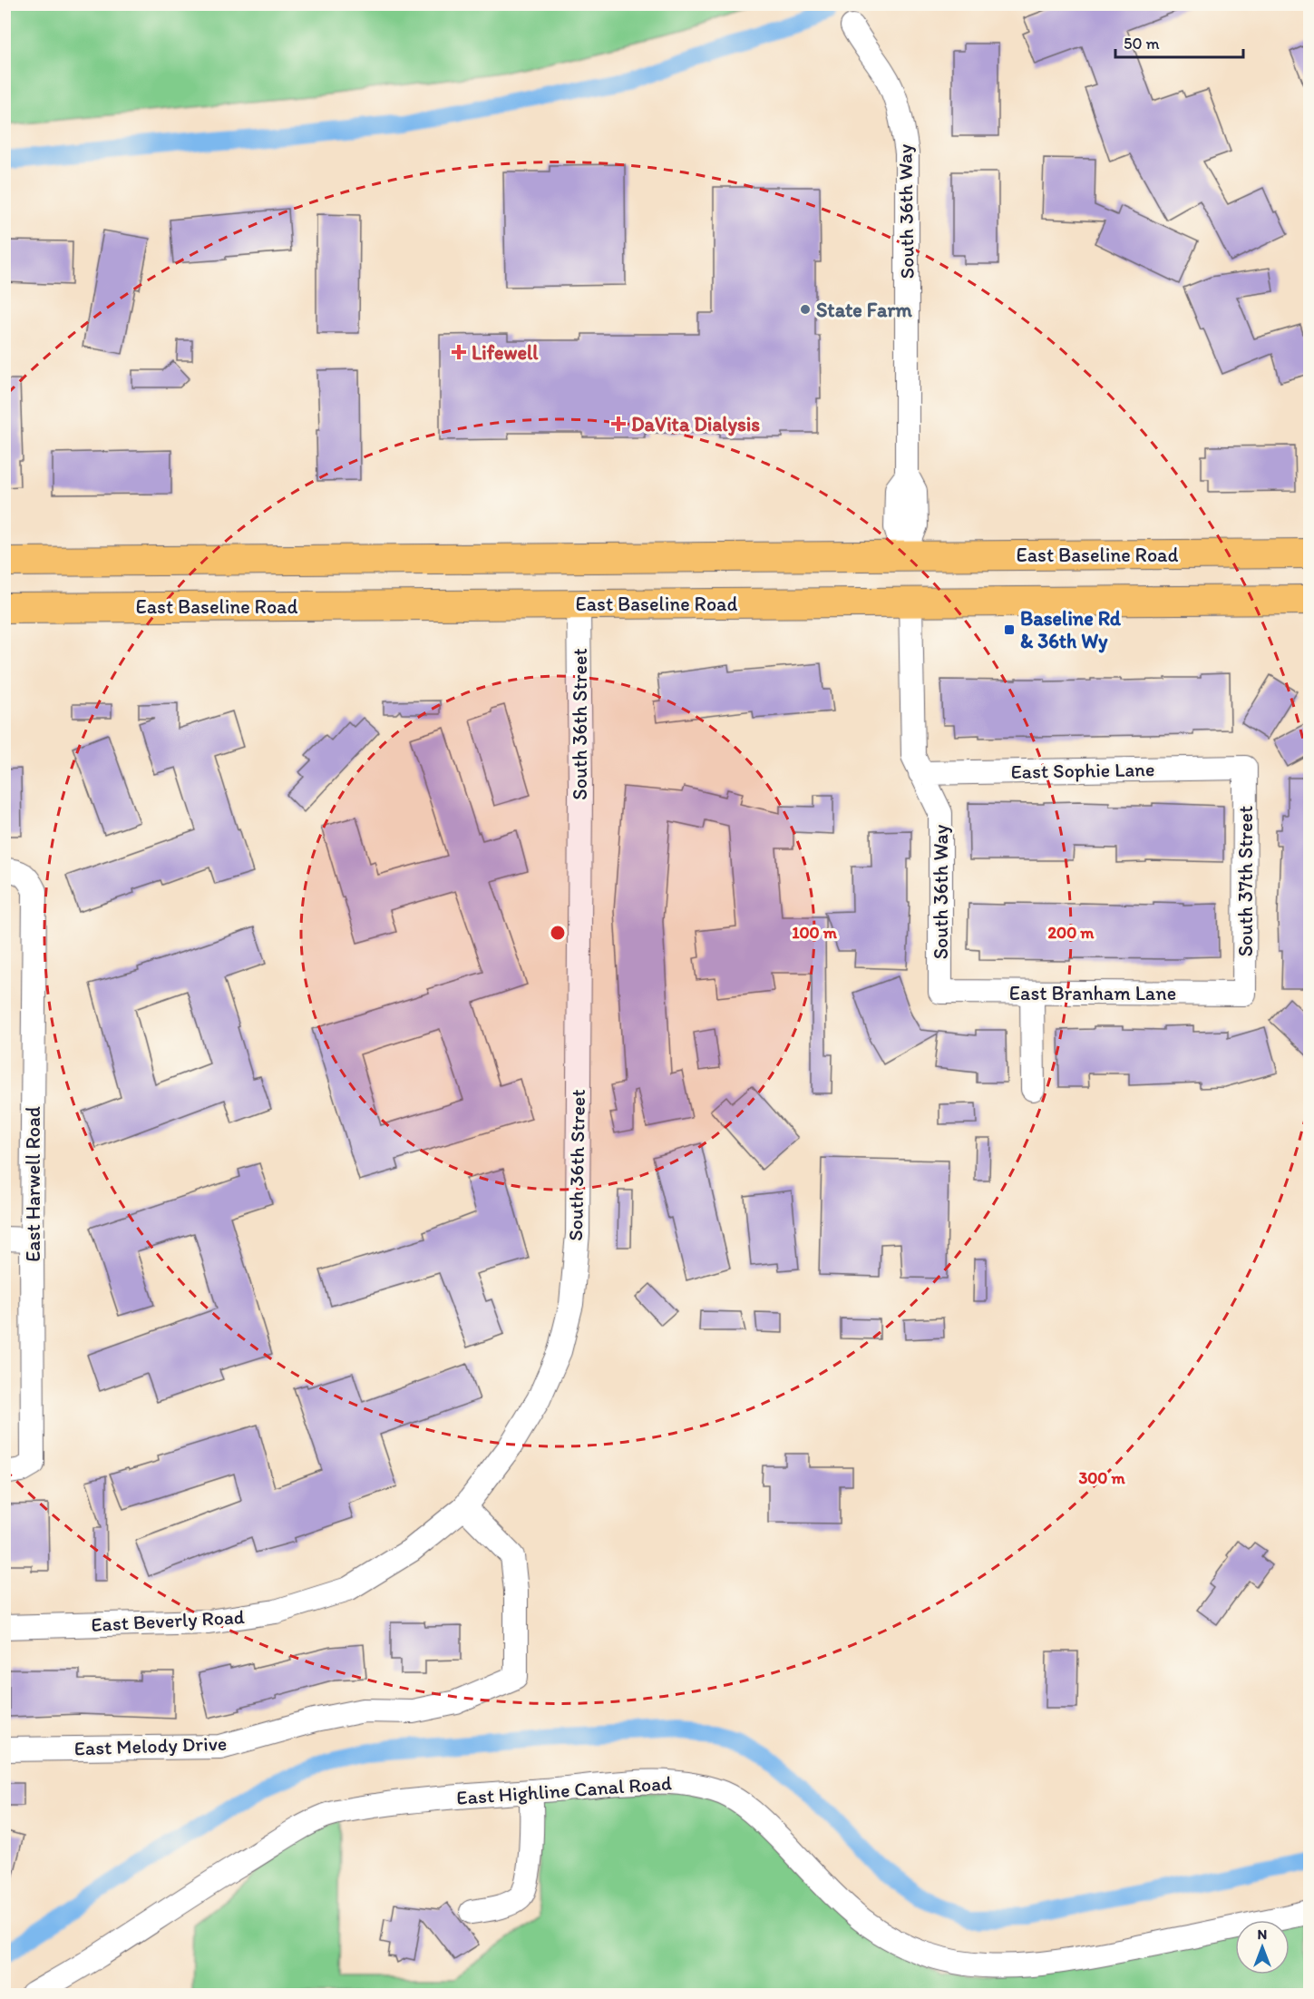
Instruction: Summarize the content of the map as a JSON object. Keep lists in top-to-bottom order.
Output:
{
  "streets": {
    "main road": ["East Baseline Road"],
    "street": [
      "South 36th Way",
      "South 36th Street",
      "East Sophie Lane",
      "South 37th Street",
      "East Branham Lane",
      "East Harwell Road",
      "East Beverly Road",
      "East Melody Drive",
      "East Highline Canal Road"
    ]
  },
  "crossings": [
    ["South 36th Way", "East Baseline Road"],
    ["South 36th Way", "East Sophie Lane"],
    ["South 36th Way", "East Branham Lane"],
    ["East Baseline Road", "South 36th Street"],
    ["South 36th Street", "East Beverly Road"],
    ["South 36th Street", "East Melody Drive"],
    ["East Sophie Lane", "South 37th Street"],
    ["South 37th Street", "East Branham Lane"],
    ["East Beverly Road", "East Melody Drive"]
  ],
  "places": {
    "other": ["State Farm"],
    "health": ["Lifewell", "DaVita Dialysis"],
    "transit": ["Baseline Rd & 36th Wy"]
  },
  "scale_bar": "50 m",
  "north": "top",
  "rings": ["100 m", "200 m", "300 m"]
}
